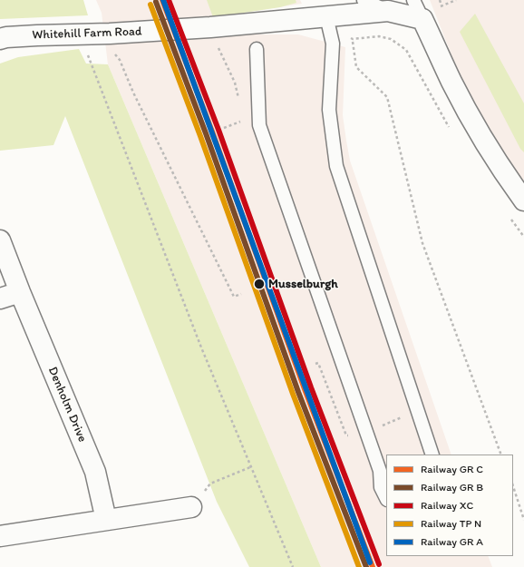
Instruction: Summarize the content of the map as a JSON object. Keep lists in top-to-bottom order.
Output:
{
  "streets": {
    "street": ["Whitehill Farm Road", "Denholm Drive"]
  },
  "places": ["Musselburgh"],
  "lines": ["rail line XC"],
  "legend": [
    "Railway GR C",
    "Railway GR B",
    "Railway XC",
    "Railway TP N",
    "Railway GR A"
  ]
}
